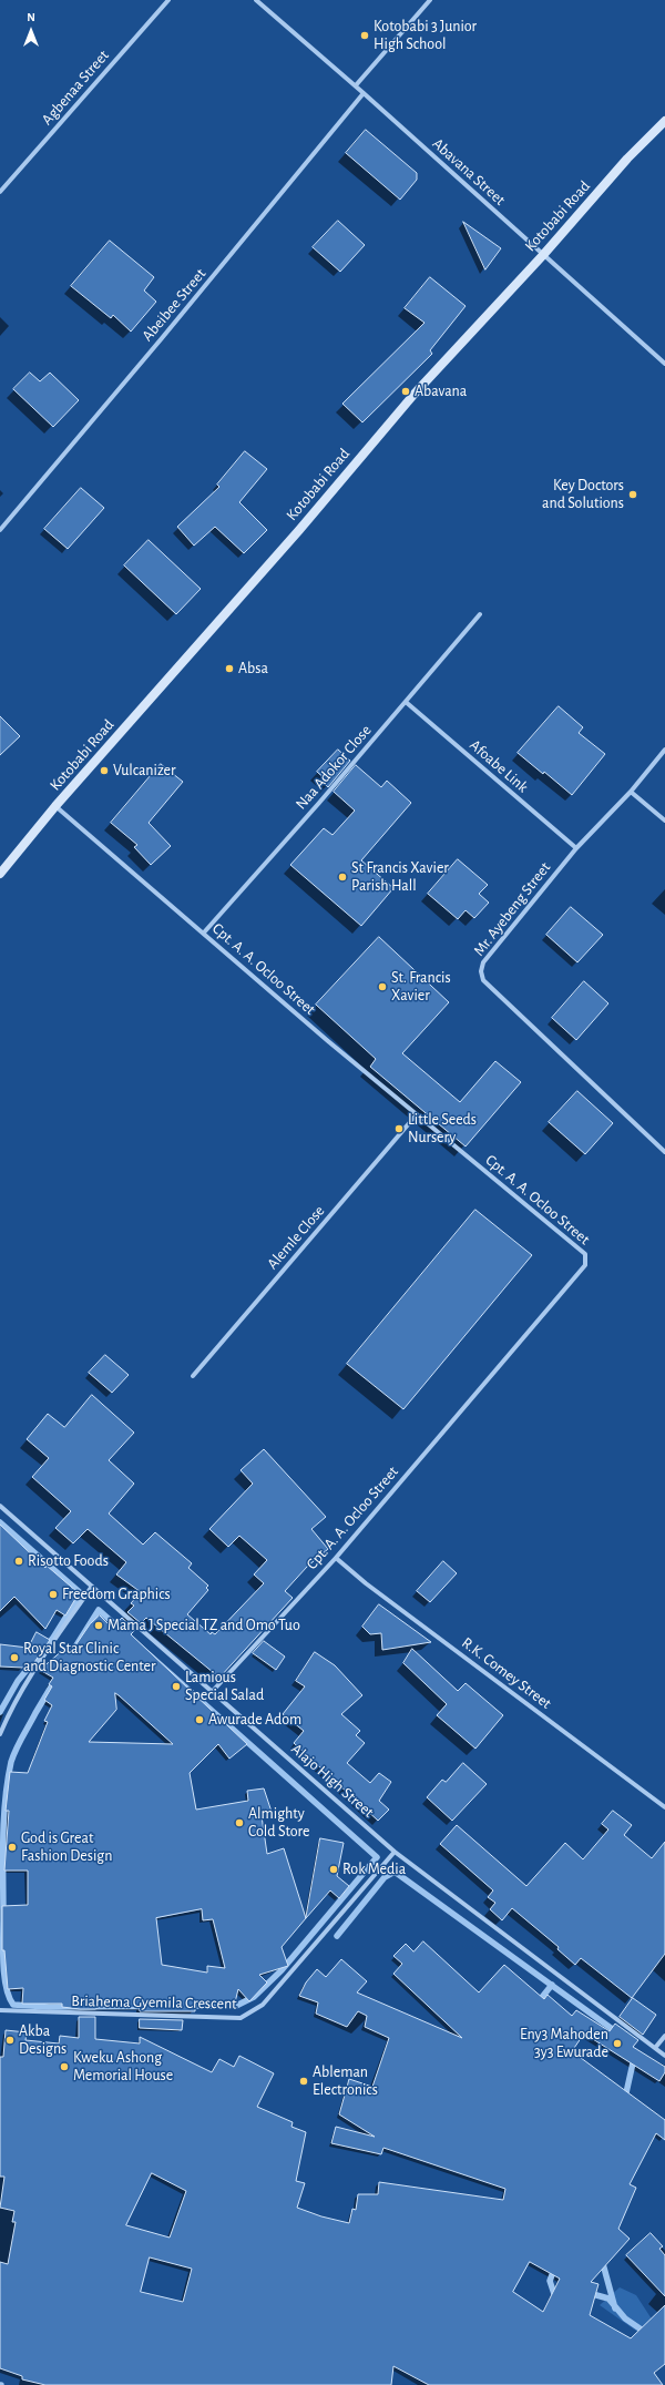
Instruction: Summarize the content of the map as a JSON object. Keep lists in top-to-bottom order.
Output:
{
  "streets": {
    "street": [
      "Agbenaa Street",
      "Abavana Street",
      "Kotobabi Road",
      "Abeibee Street",
      "Afoabe Link",
      "Naa Adokor Close",
      "Mr. Ayebeng Street",
      "Cpt. A. A. Ocloo Street",
      "Alemle Close",
      "R.K. Comey Street",
      "Alajo High Street",
      "Briahema Gyemila Crescent"
    ]
  },
  "crossings": [
    ["Abavana Street", "Kotobabi Road"],
    ["Abavana Street", "Abeibee Street"],
    ["Kotobabi Road", "Cpt. A. A. Ocloo Street"],
    ["Afoabe Link", "Naa Adokor Close"],
    ["Afoabe Link", "Mr. Ayebeng Street"],
    ["Naa Adokor Close", "Cpt. A. A. Ocloo Street"],
    ["Cpt. A. A. Ocloo Street", "Alemle Close"],
    ["Cpt. A. A. Ocloo Street", "R.K. Comey Street"],
    ["Cpt. A. A. Ocloo Street", "Alajo High Street"],
    ["Alajo High Street", "Briahema Gyemila Crescent"]
  ],
  "places": [
    "Kotobabi 3 Junior High School",
    "Abavana",
    "Key Doctors and Solutions",
    "Absa",
    "Vulcanizer",
    "St Francis Xavier Parish Hall",
    "St. Francis Xavier",
    "Little Seeds Nursery",
    "Risotto Foods",
    "Freedom Graphics",
    "Mama J Special TZ and Omo Tuo",
    "Royal Star Clinic and Diagnostic Center",
    "Lamious Special Salad",
    "Awurade Adom",
    "Almighty Cold Store",
    "God is Great Fashion Design",
    "Rok Media",
    "Akba Designs",
    "Eny3 Mahoden 3y3 Ewurade",
    "Kweku Ashong Memorial House",
    "Ableman Electronics"
  ],
  "north": "top"
}
